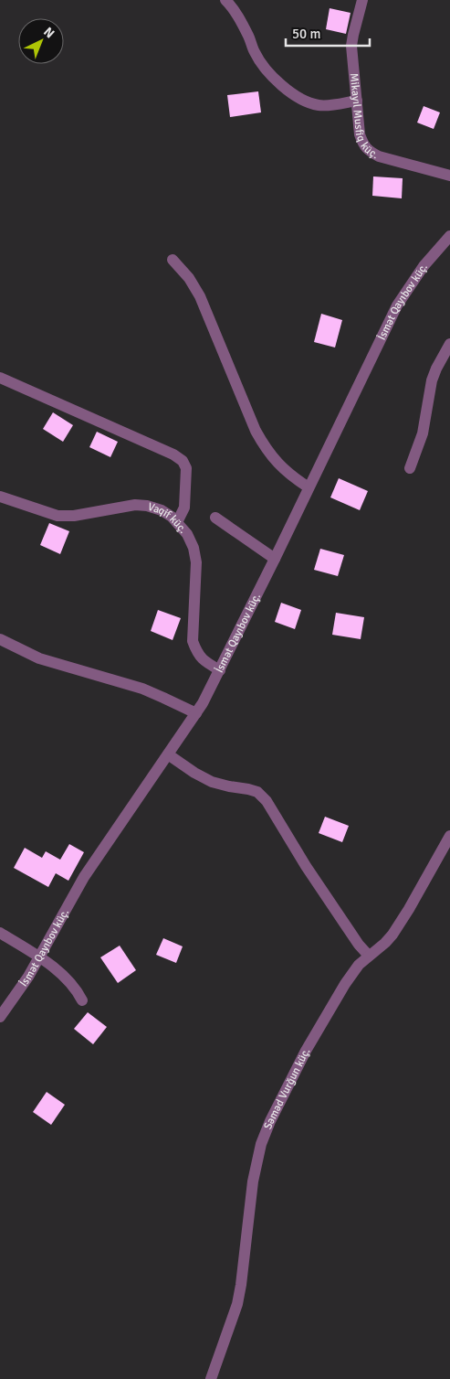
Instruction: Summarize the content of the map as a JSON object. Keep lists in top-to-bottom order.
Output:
{
  "streets": {
    "street": [
      "Mikayıl Musfiq küç.",
      "İsmət Qayıbov küç.",
      "Vaqif küç.",
      "Səməd Vurğun küç."
    ]
  },
  "crossings": [
    ["İsmət Qayıbov küç.", "Vaqif küç."]
  ],
  "scale_bar": "50 m",
  "north": "top right"
}
